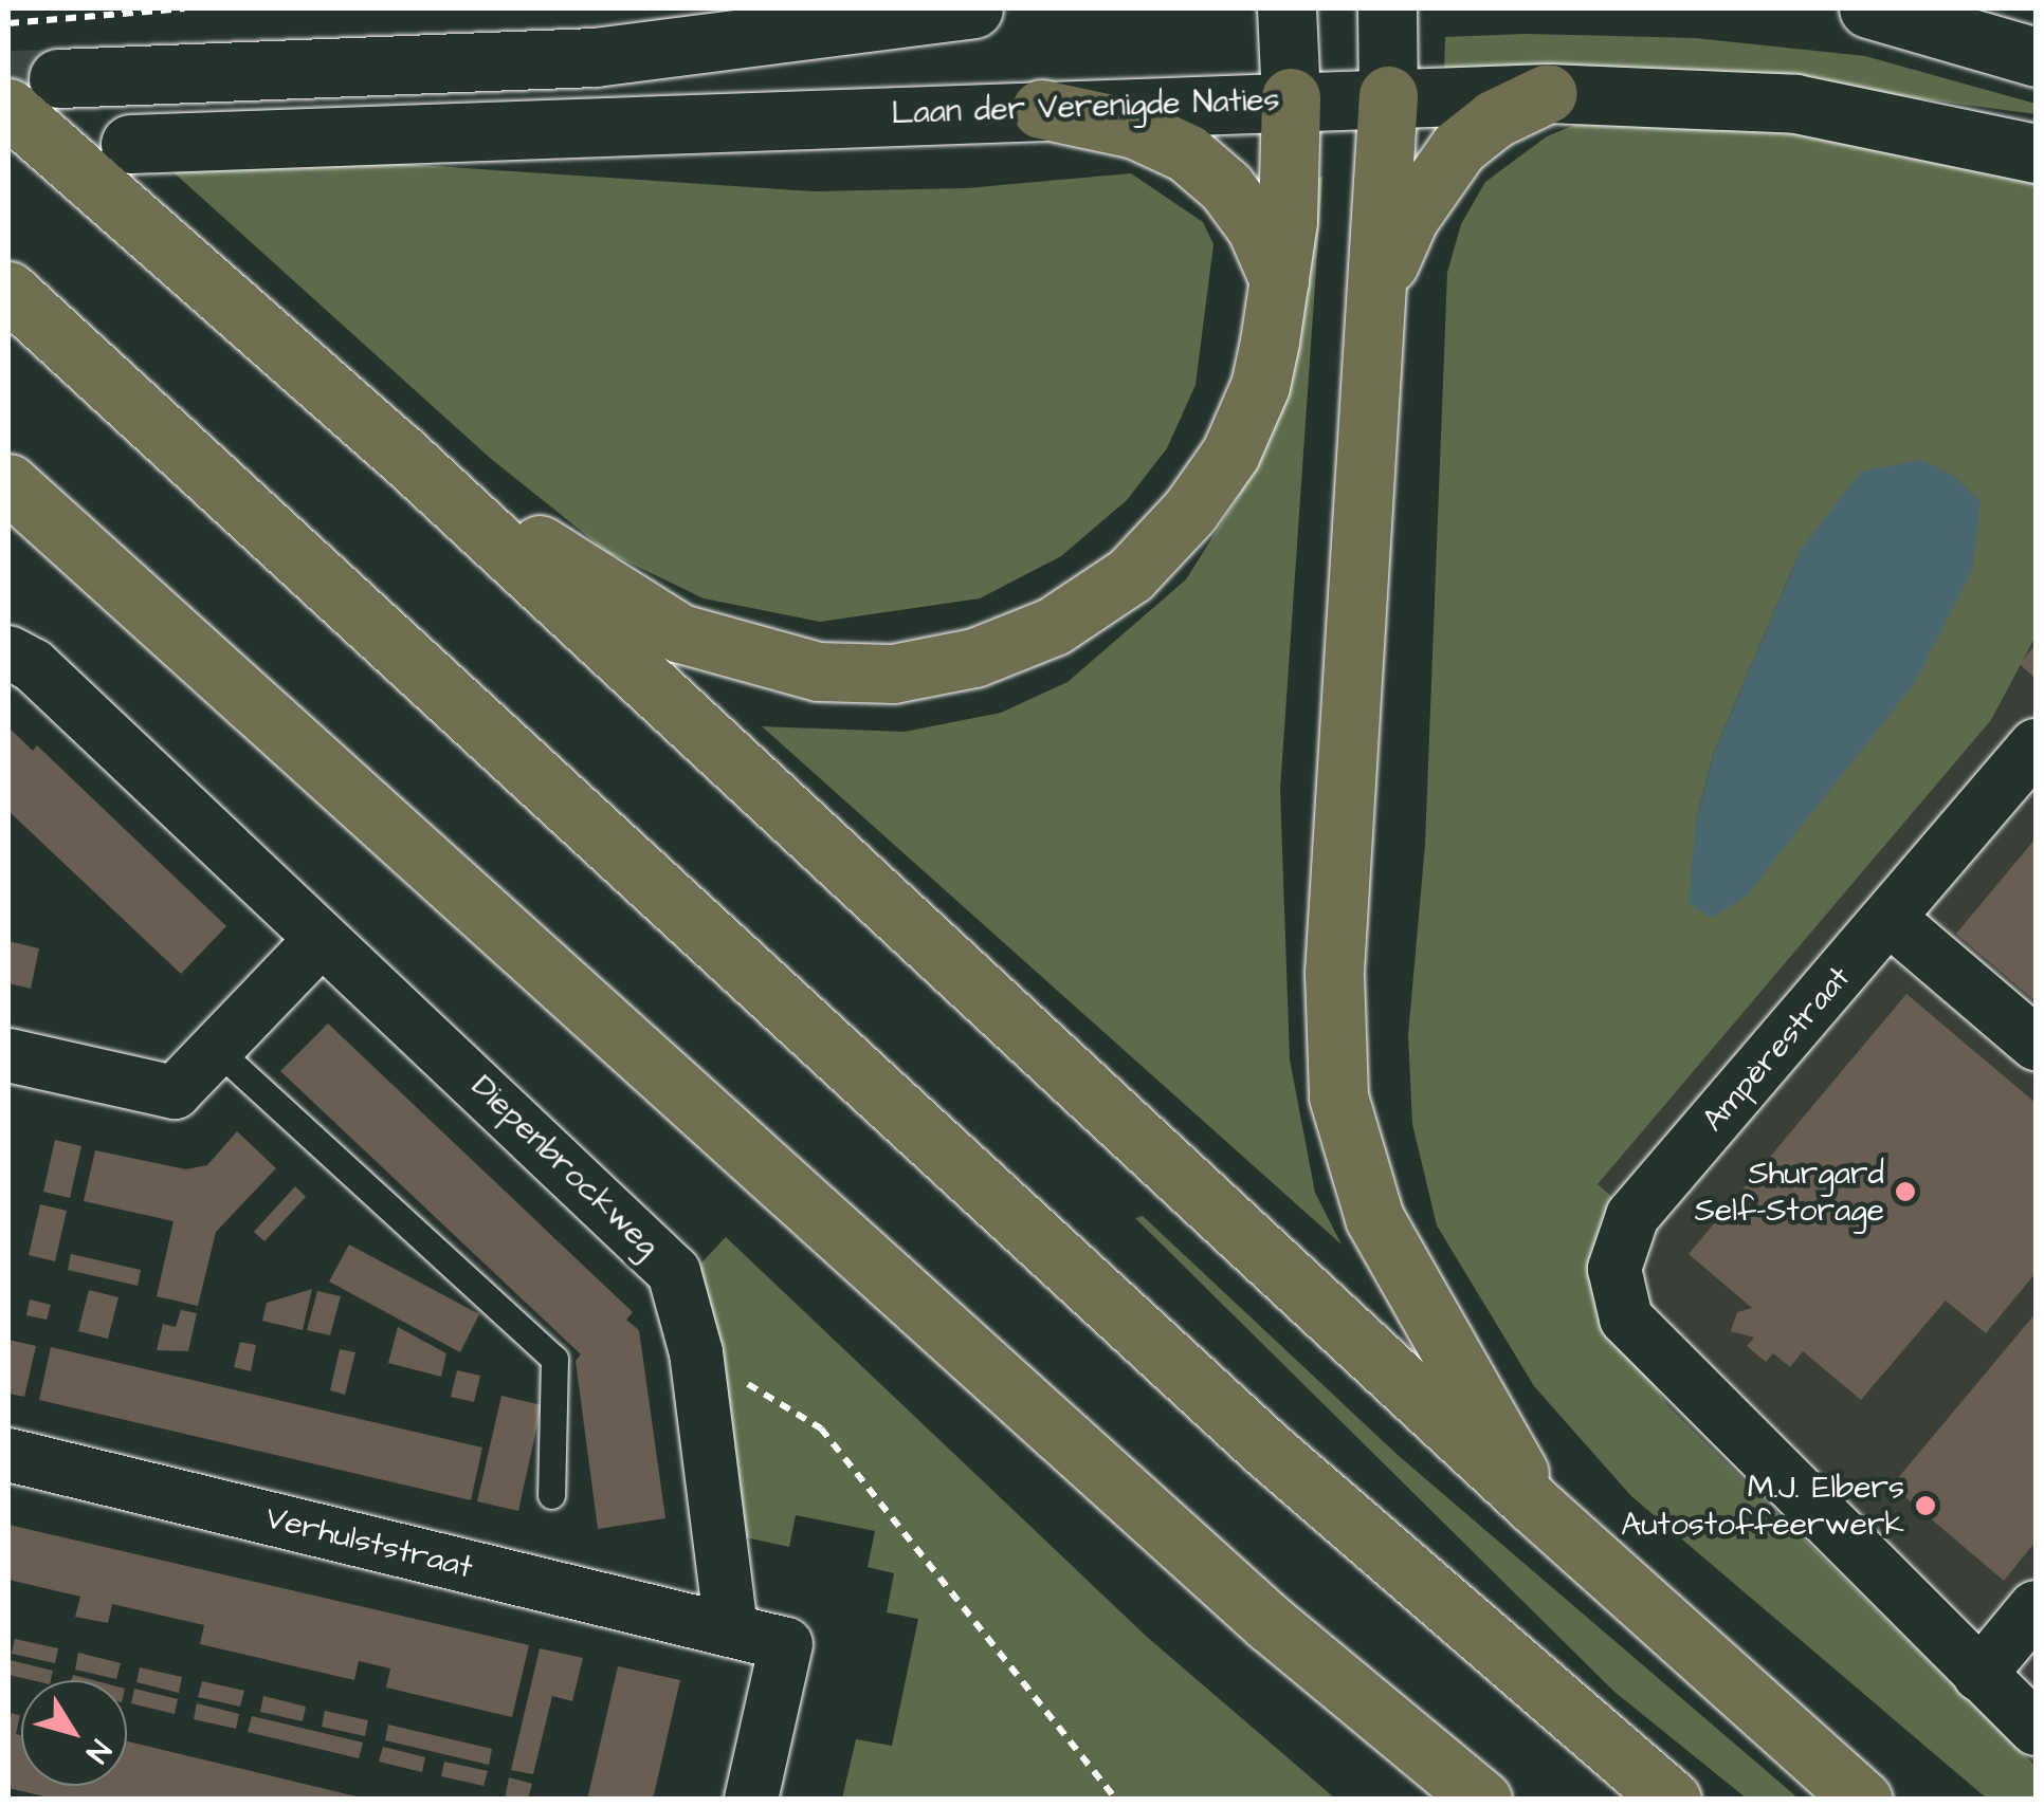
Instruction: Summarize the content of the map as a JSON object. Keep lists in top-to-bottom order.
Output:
{
  "streets": {
    "main road": ["Laan der Verenigde Naties"],
    "street": ["Ampèrestraat", "Diepenbrockweg", "Verhulststraat"]
  },
  "crossings": [
    ["Diepenbrockweg", "Verhulststraat"]
  ],
  "places": ["Shurgard Self-Storage", "M.J. Elbers Autostoffeerwerk"],
  "north": "bottom right"
}
